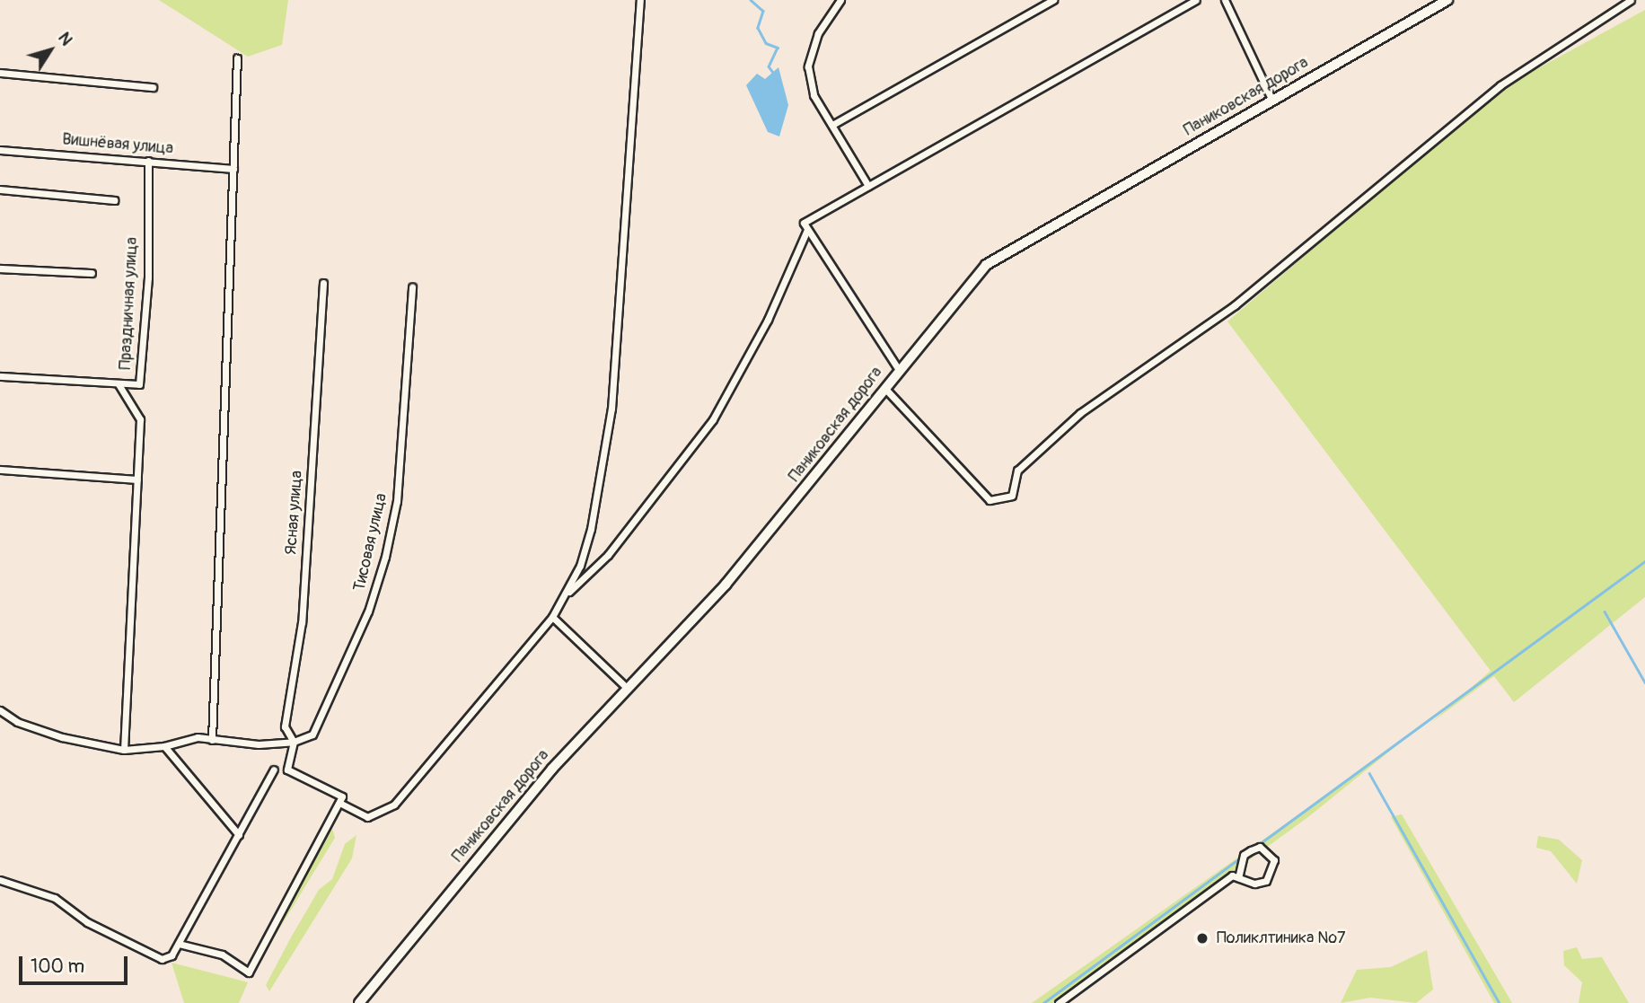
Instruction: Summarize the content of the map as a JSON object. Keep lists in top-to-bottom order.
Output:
{
  "streets": {
    "street": [
      "Паниковская дорога",
      "Вишнёвая улица",
      "Праздничная улица",
      "Ясная улица",
      "Тисовая улица"
    ]
  },
  "crossings": [
    ["Вишнёвая улица", "Праздничная улица"],
    ["Ясная улица", "Тисовая улица"]
  ],
  "places": ["Поликлтиника №7"],
  "scale_bar": "100 m",
  "north": "top right"
}
